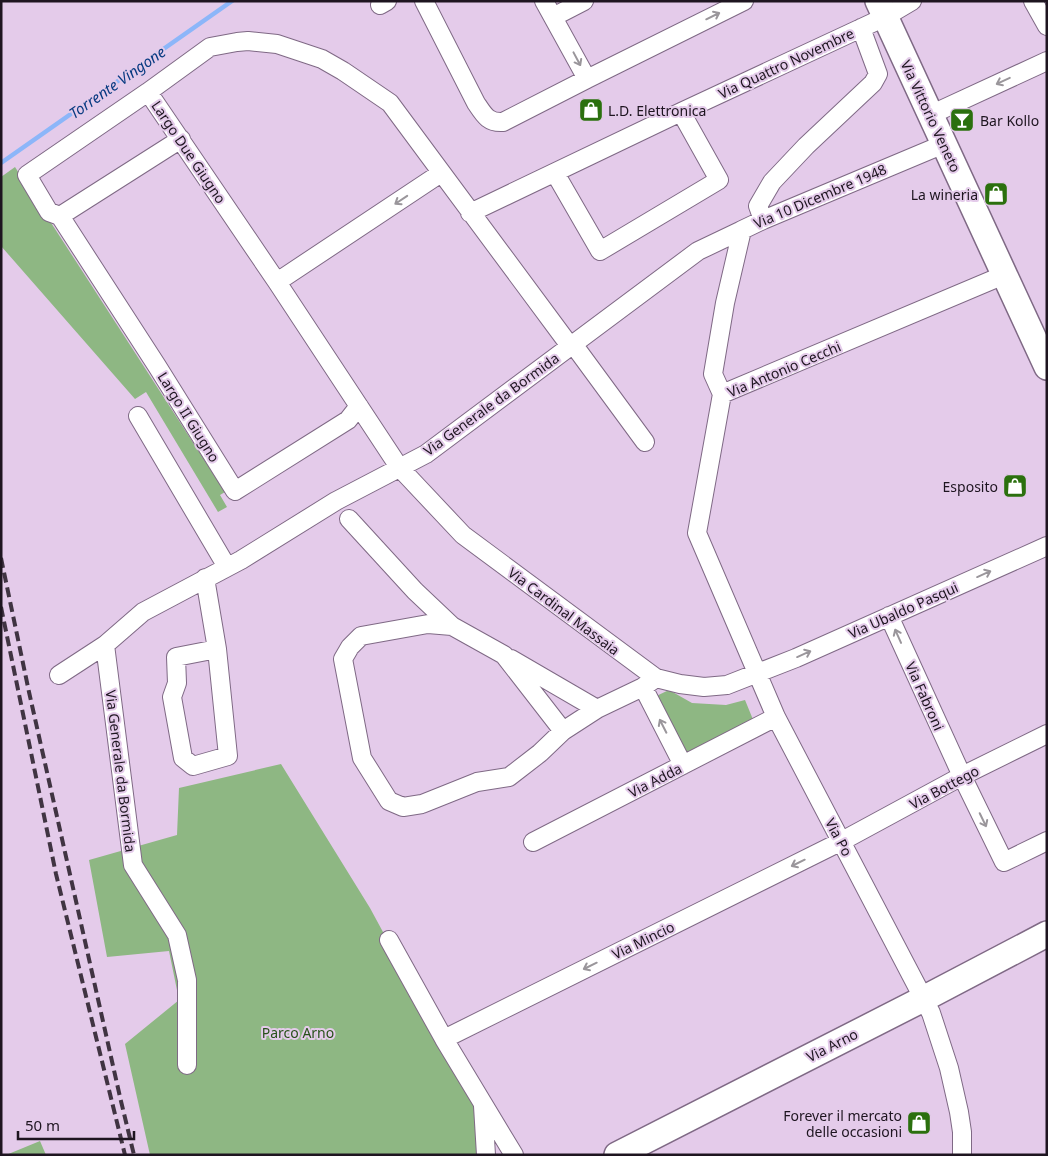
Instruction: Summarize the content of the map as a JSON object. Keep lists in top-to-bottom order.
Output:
{
  "streets": {
    "main road": ["Via Vittorio Veneto", "Via Arno"],
    "street": [
      "Via Quattro Novembre",
      "Largo Due Giugno",
      "Via 10 Dicembre 1948",
      "Via Antonio Cecchi",
      "Via Generale da Bormida",
      "Largo II Giugno",
      "Via Ubaldo Pasqui",
      "Via Cardinal Massaia",
      "Via Fabroni",
      "Via Adda",
      "Via Bottego",
      "Via Po",
      "Via Mincio"
    ]
  },
  "crossings": [
    ["Via Quattro Novembre", "Via Vittorio Veneto"],
    ["Via Quattro Novembre", "Largo Due Giugno"],
    ["Via Vittorio Veneto", "Via 10 Dicembre 1948"],
    ["Via Vittorio Veneto", "Via Antonio Cecchi"],
    ["Largo Due Giugno", "Via Generale da Bormida"],
    ["Largo Due Giugno", "Largo II Giugno"],
    ["Largo Due Giugno", "Via Cardinal Massaia"],
    ["Via 10 Dicembre 1948", "Via Antonio Cecchi"],
    ["Via 10 Dicembre 1948", "Via Generale da Bormida"],
    ["Via Antonio Cecchi", "Via Ubaldo Pasqui"],
    ["Via Antonio Cecchi", "Via Cardinal Massaia"],
    ["Via Antonio Cecchi", "Via Po"],
    ["Via Generale da Bormida", "Via Cardinal Massaia"],
    ["Via Ubaldo Pasqui", "Via Cardinal Massaia"],
    ["Via Ubaldo Pasqui", "Via Fabroni"],
    ["Via Ubaldo Pasqui", "Via Po"],
    ["Via Cardinal Massaia", "Via Po"],
    ["Via Fabroni", "Via Bottego"],
    ["Via Adda", "Via Po"],
    ["Via Bottego", "Via Po"],
    ["Via Bottego", "Via Mincio"],
    ["Via Po", "Via Mincio"],
    ["Via Po", "Via Arno"]
  ],
  "one_way": ["Via Ubaldo Pasqui", "Via Mincio"],
  "water": ["Torrente Vingone"],
  "parks": ["Parco Arno"],
  "places": {
    "shop": [
      "L.D. Elettronica",
      "La wineria",
      "Esposito",
      "Forever il mercato delle occasioni"
    ],
    "bar": ["Bar Kollo"]
  },
  "scale_bar": "50 m"
}
